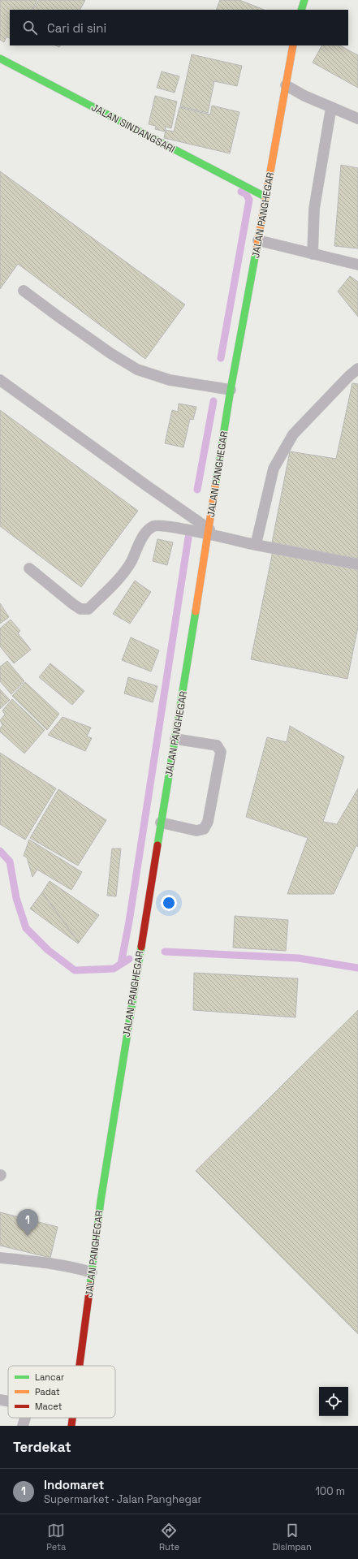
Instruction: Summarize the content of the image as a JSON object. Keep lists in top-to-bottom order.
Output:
{
  "streets": {
    "street": ["JALAN SINDANGSARI", "JALAN PANGHEGAR"]
  },
  "crossings": [
    ["JALAN SINDANGSARI", "JALAN PANGHEGAR"]
  ],
  "legend": ["Lancar", "Padat", "Macet"],
  "page": {
    "search": "Cari di sini",
    "pins": "1",
    "heading": "Terdekat",
    "list": [
      {
        "mark": "1",
        "name": "Indomaret",
        "note": "Supermarket · Jalan Panghegar",
        "value": "100 m"
      }
    ],
    "nav": ["Peta", "Rute", "Disimpan"]
  }
}
